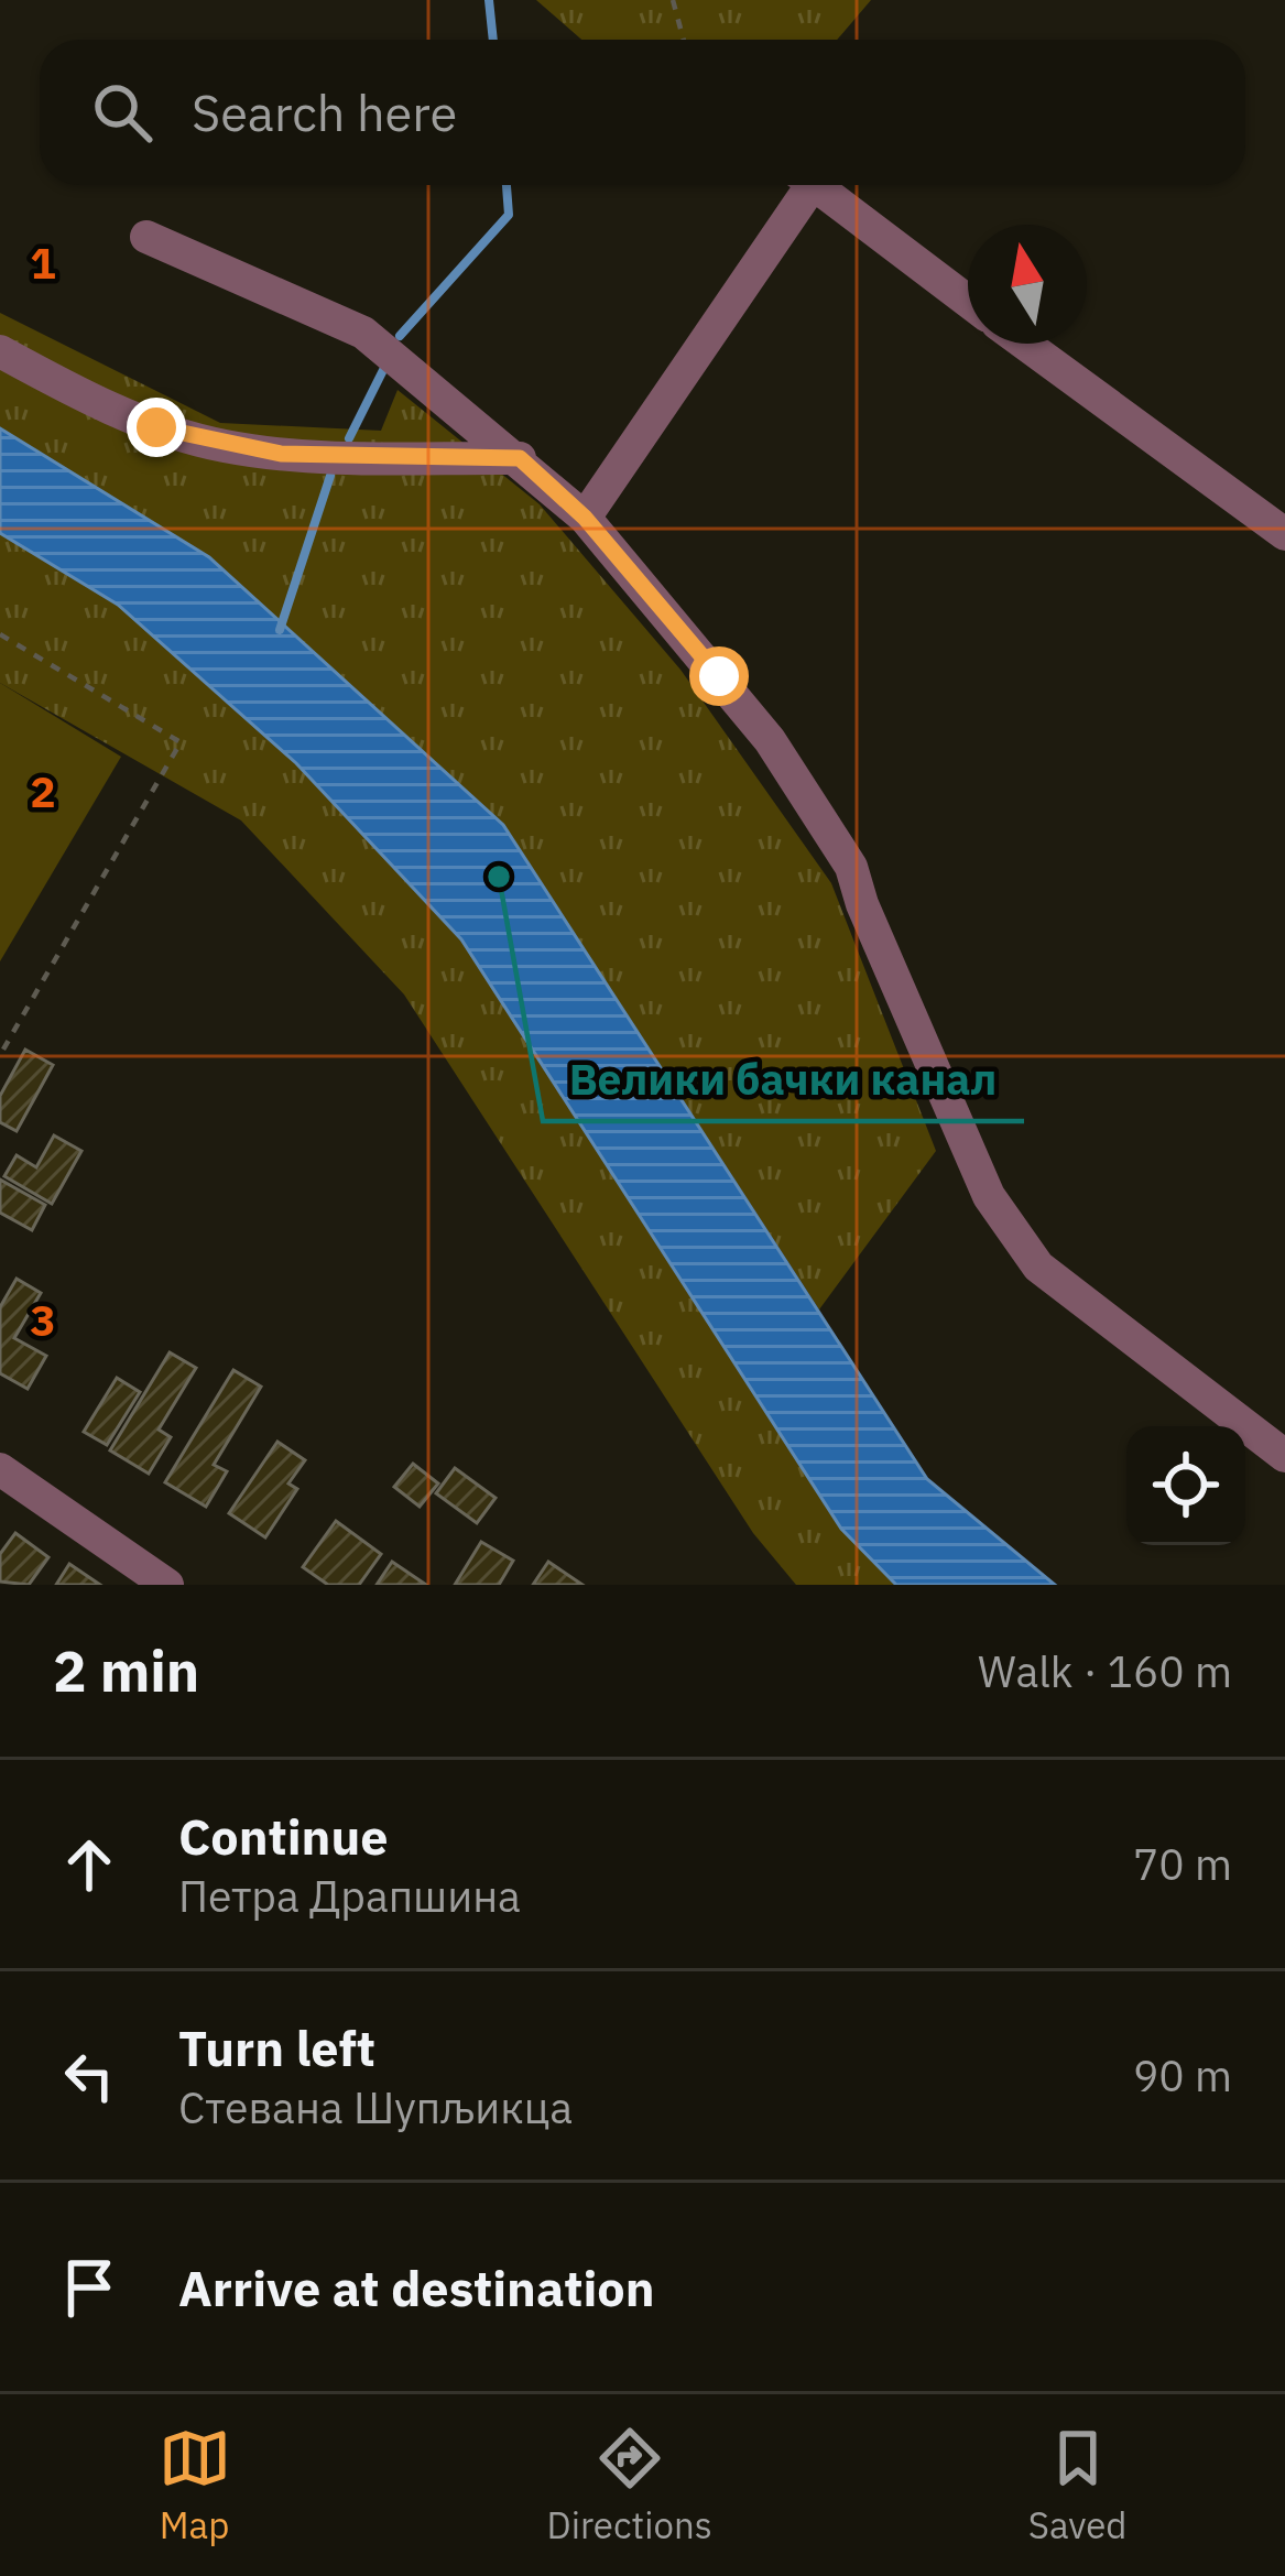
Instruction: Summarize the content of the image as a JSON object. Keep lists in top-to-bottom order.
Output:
{
  "places": ["Велики бачки канал"],
  "north": "top",
  "page": {
    "search": "Search here",
    "heading": ["2 min", "Walk · 160 m"],
    "list": [
      ["Continue", "Петра Драпшина", "70 m"],
      ["Turn left", "Стевана Шупљикца", "90 m"],
      "Arrive at destination"
    ],
    "nav": ["Map", "Directions", "Saved"]
  },
  "grid": {
    "rows": ["1", "2", "3"]
  }
}
